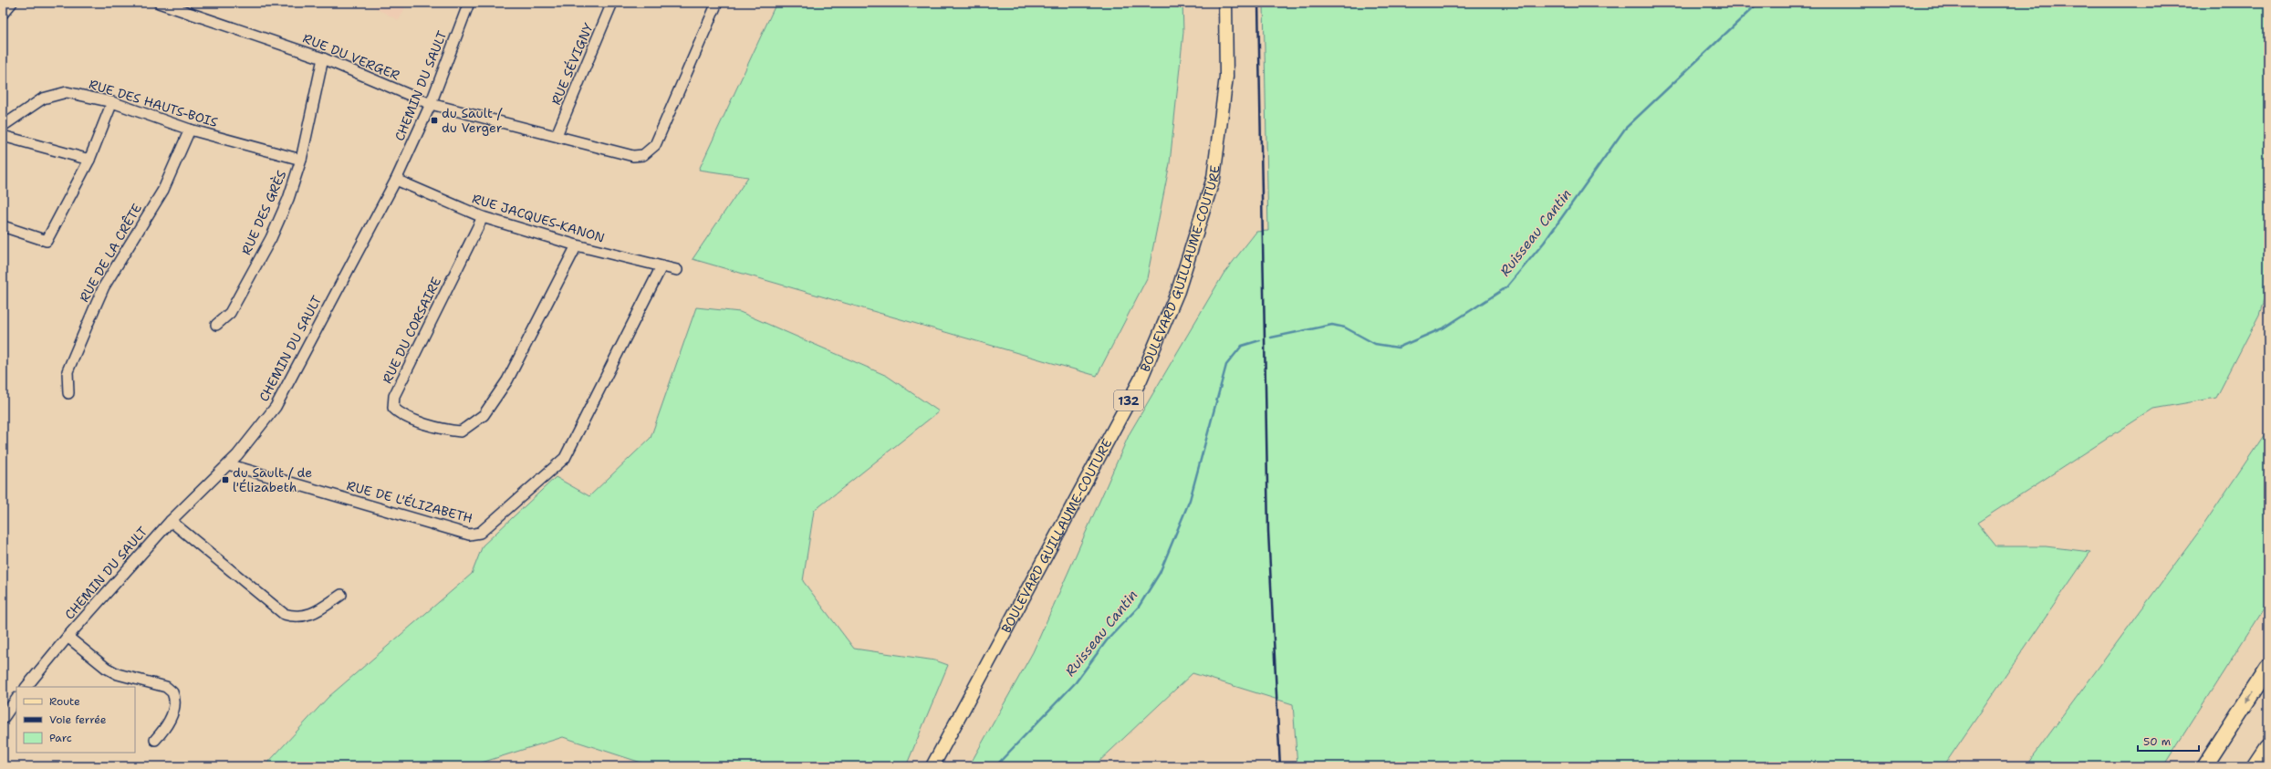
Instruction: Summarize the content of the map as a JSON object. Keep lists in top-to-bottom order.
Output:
{
  "streets": {
    "main road": ["BOULEVARD GUILLAUME-COUTURE", "132"],
    "street": [
      "RUE DU VERGER",
      "RUE SÉVIGNY",
      "CHEMIN DU SAULT",
      "RUE DES HAUTS-BOIS",
      "RUE DES GRÈS",
      "RUE JACQUES-KANON",
      "RUE DE LA CRÊTE",
      "RUE DU CORSAIRE",
      "RUE DE L'ÉLIZABETH"
    ]
  },
  "crossings": [
    ["RUE DU VERGER", "RUE SÉVIGNY"],
    ["RUE DU VERGER", "CHEMIN DU SAULT"],
    ["RUE DU VERGER", "RUE DES GRÈS"],
    ["CHEMIN DU SAULT", "RUE JACQUES-KANON"],
    ["CHEMIN DU SAULT", "RUE DE L'ÉLIZABETH"],
    ["RUE DES HAUTS-BOIS", "RUE DES GRÈS"],
    ["RUE DES HAUTS-BOIS", "RUE DE LA CRÊTE"],
    ["RUE JACQUES-KANON", "RUE DU CORSAIRE"],
    ["RUE JACQUES-KANON", "RUE DE L'ÉLIZABETH"]
  ],
  "water": ["Ruisseau Cantin"],
  "places": {
    "transit": ["du Sault / du Verger", "du Sault / de l'Élizabeth"]
  },
  "legend": ["Route", "Voie ferrée", "Parc"],
  "scale_bar": "50 m"
}
